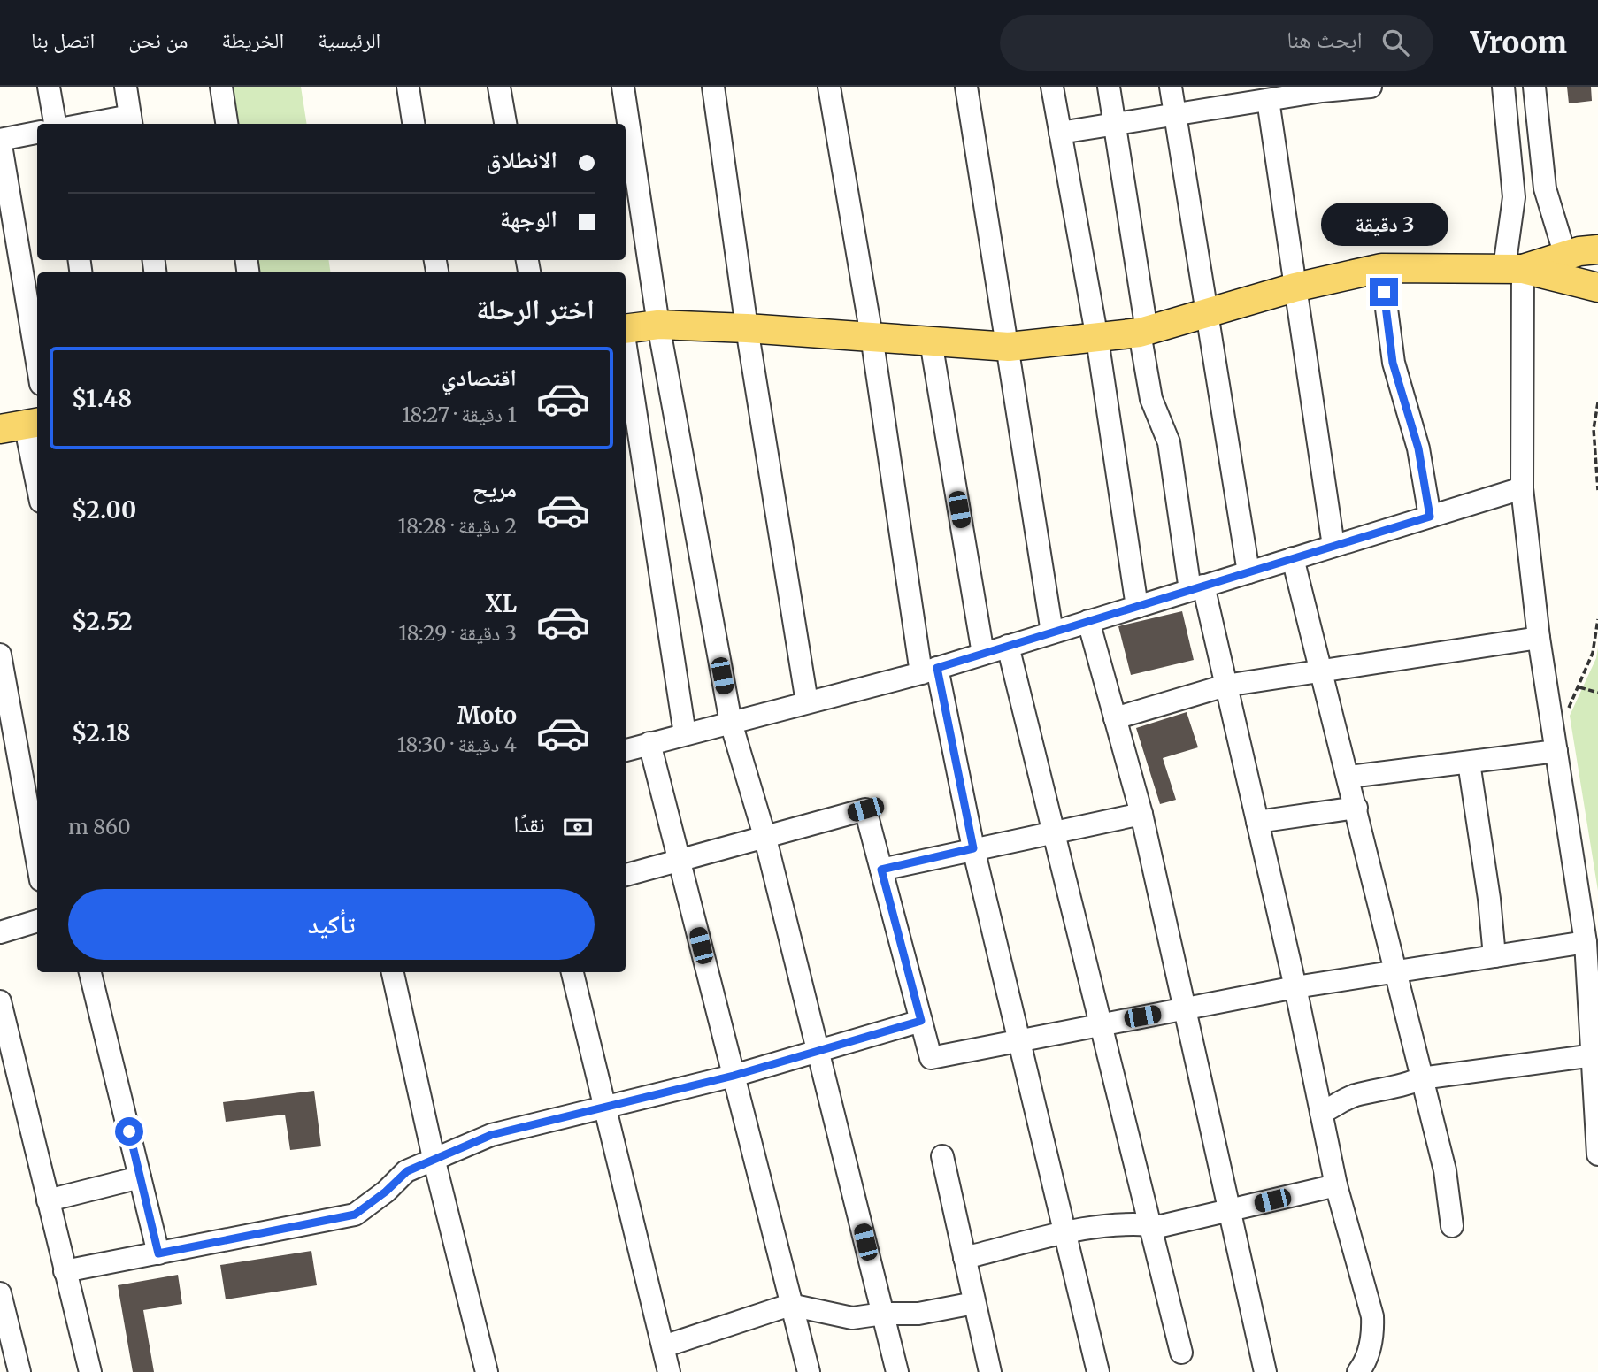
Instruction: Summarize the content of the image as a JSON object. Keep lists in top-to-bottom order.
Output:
{
  "page": {
    "header": "Vroom",
    "search": "ابحث هنا",
    "nav": [
      "الرئيسية",
      "الخريطة",
      "من نحن",
      "اتصل بنا"
    ],
    "banner": ["الانطلاق", "الوجهة"],
    "bubble": "3 دقيقة",
    "heading": "اختر الرحلة",
    "list": [
      {
        "name": "اقتصادي",
        "note": "1 دقيقة · 18:27",
        "value": "$1.48"
      },
      {
        "name": "مريح",
        "note": "2 دقيقة · 18:28",
        "value": "$2.00"
      },
      {
        "name": "XL",
        "note": "3 دقيقة · 18:29",
        "value": "$2.52"
      },
      {
        "name": "Moto",
        "note": "4 دقيقة · 18:30",
        "value": "$2.18"
      }
    ],
    "pay": ["نقدًا", "860 m"],
    "buttons": "تأكيد"
  }
}
